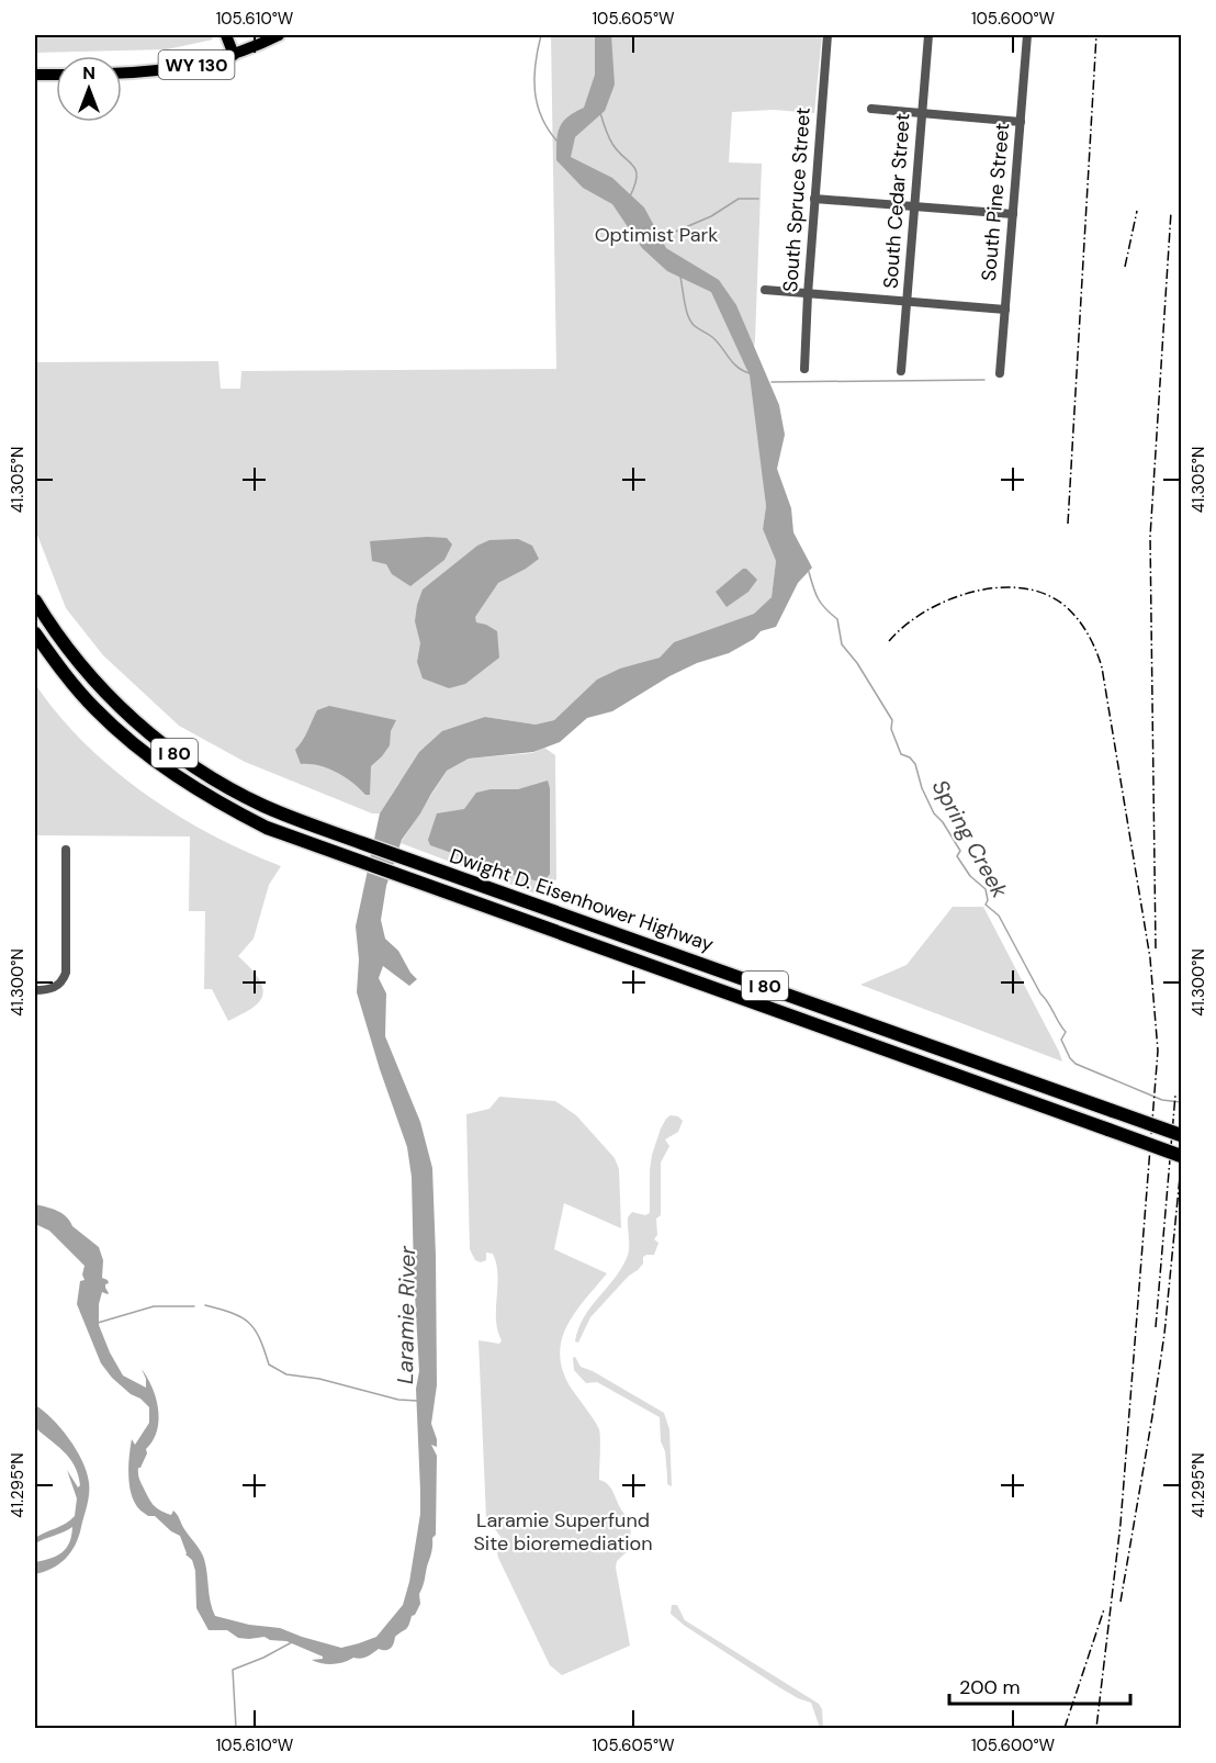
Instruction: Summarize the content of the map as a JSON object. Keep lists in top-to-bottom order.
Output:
{
  "streets": {
    "highway": ["I 80", "Dwight D. Eisenhower Highway"],
    "main road": ["WY 130"],
    "street": ["South Spruce Street", "South Cedar Street", "South Pine Street"]
  },
  "water": ["Spring Creek", "Laramie River"],
  "parks": ["Optimist Park", "Laramie Superfund Site bioremediation"],
  "scale_bar": "200 m",
  "north": "top",
  "coordinates": [
    "105.610°W",
    "105.605°W",
    "105.600°W",
    "41.305°N",
    "41.300°N",
    "41.295°N"
  ]
}
